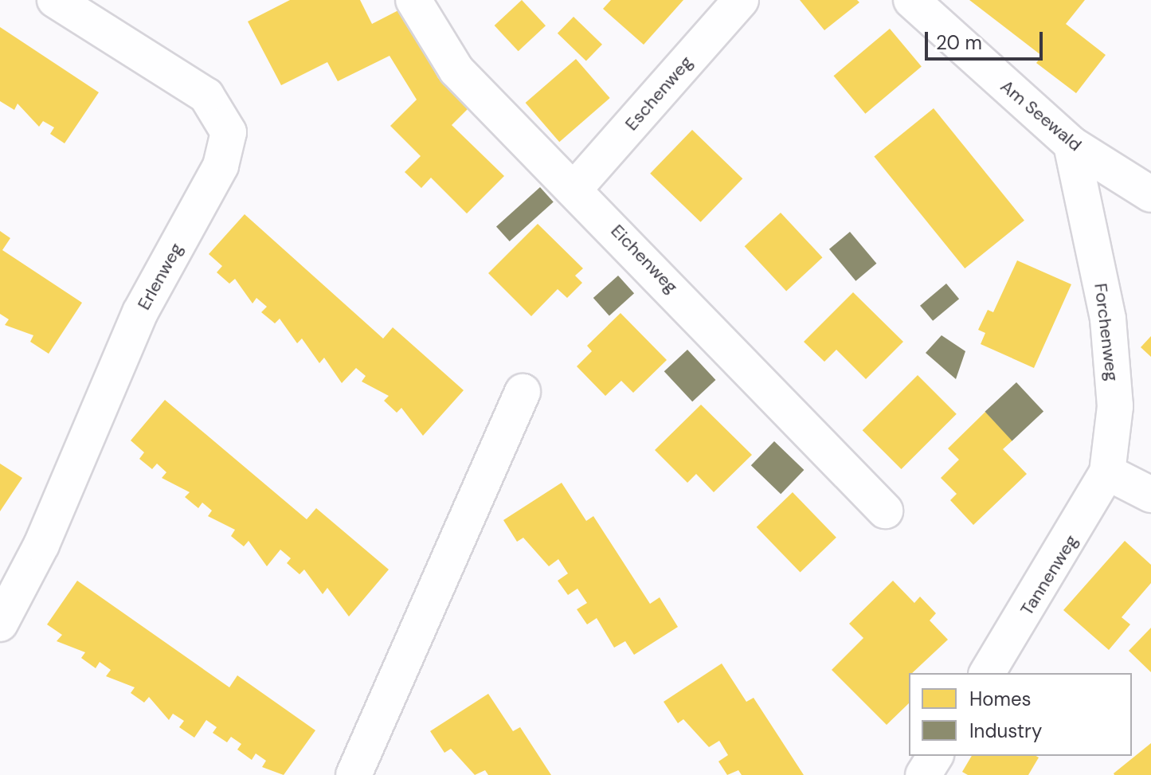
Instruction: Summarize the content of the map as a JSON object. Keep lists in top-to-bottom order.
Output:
{
  "streets": {
    "street": [
      "Eschenweg",
      "Am Seewald",
      "Eichenweg",
      "Erlenweg",
      "Forchenweg",
      "Tannenweg"
    ]
  },
  "crossings": [
    ["Eschenweg", "Eichenweg"],
    ["Am Seewald", "Forchenweg"],
    ["Forchenweg", "Tannenweg"]
  ],
  "legend": ["Homes", "Industry"],
  "scale_bar": "20 m"
}
